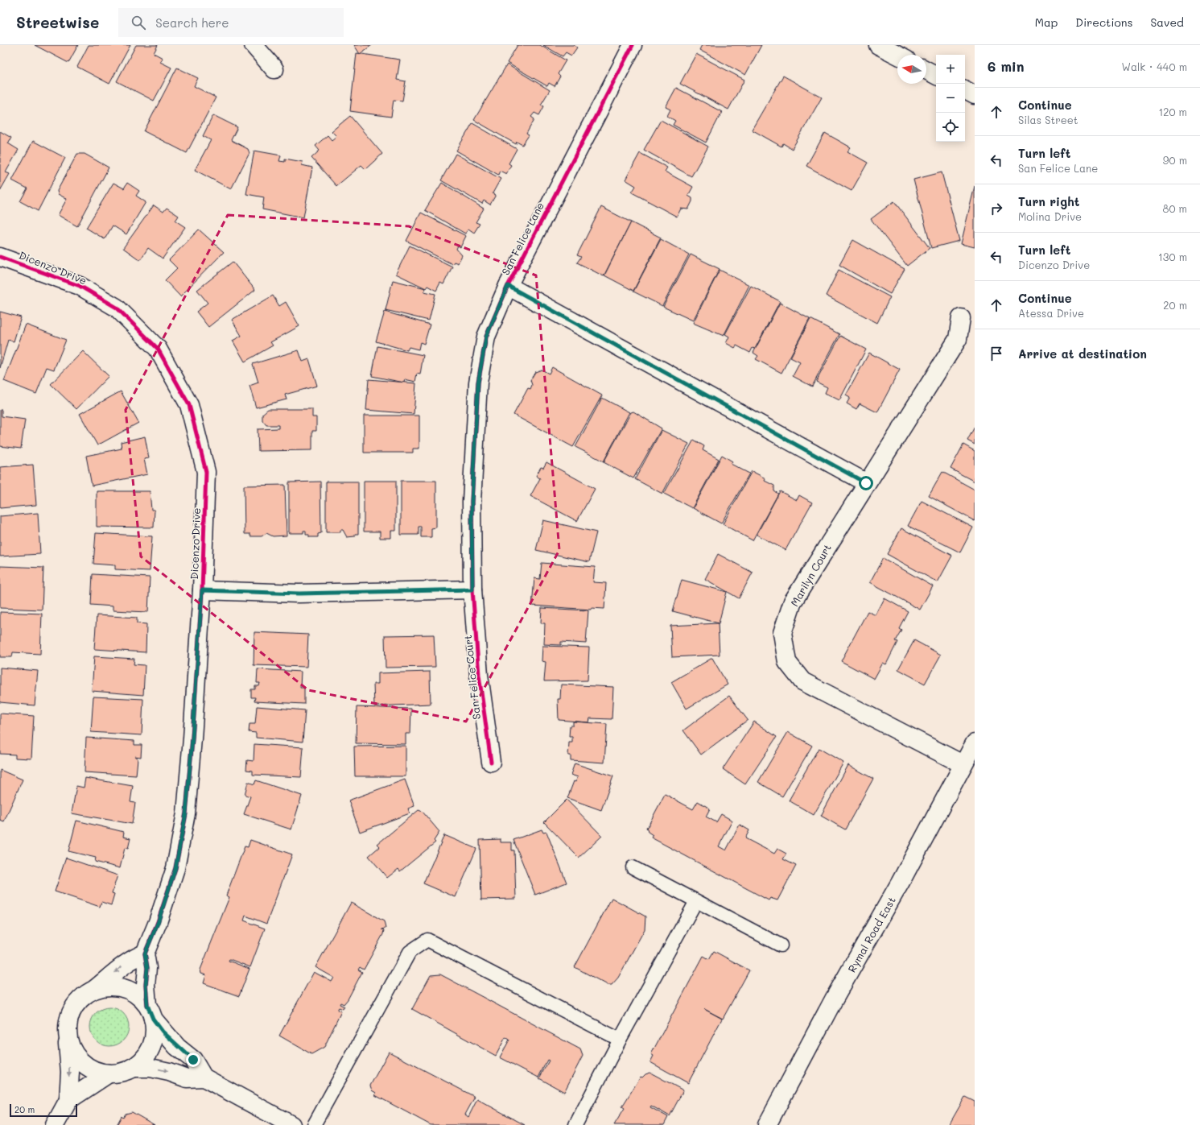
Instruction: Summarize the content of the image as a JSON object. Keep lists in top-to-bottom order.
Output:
{
  "streets": {
    "street": [
      "San Felice Lane",
      "Dicenzo Drive",
      "Marilyn Court",
      "San Felice Court",
      "Rymal Road East"
    ]
  },
  "crossings": [
    ["San Felice Lane", "San Felice Court"],
    ["Marilyn Court", "Rymal Road East"]
  ],
  "scale_bar": "20 m",
  "north": "left",
  "page": {
    "header": "Streetwise",
    "search": "Search here",
    "nav": ["Map", "Directions", "Saved"],
    "heading": ["6 min", "Walk · 440 m"],
    "map_buttons": ["+", "−"],
    "list": [
      ["Continue", "Silas Street", "120 m"],
      ["Turn left", "San Felice Lane", "90 m"],
      ["Turn right", "Molina Drive", "80 m"],
      ["Turn left", "Dicenzo Drive", "130 m"],
      ["Continue", "Atessa Drive", "20 m"],
      "Arrive at destination"
    ],
    "scale": "20 m"
  }
}
